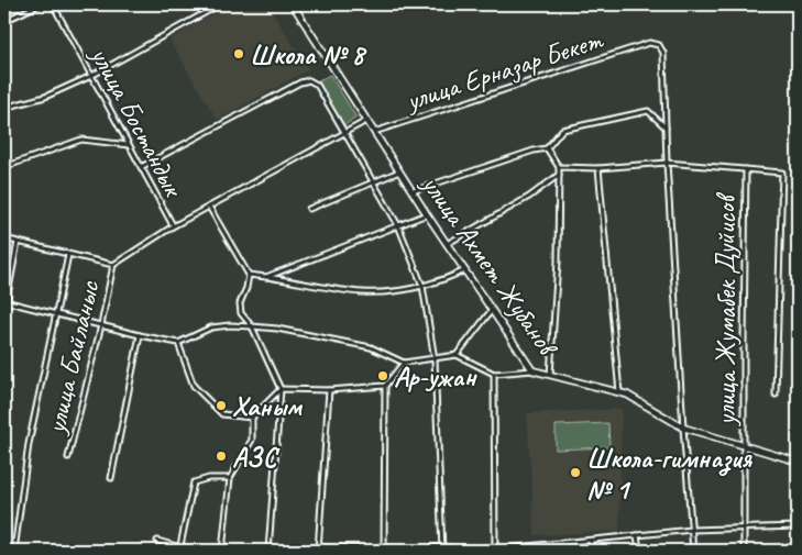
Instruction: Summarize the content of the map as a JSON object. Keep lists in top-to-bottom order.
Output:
{
  "streets": {
    "main road": ["улица Ахмет Жубанов"],
    "street": [
      "улица Ерназар Бекет",
      "улица Бостандык",
      "улица Жумабек Дуйисов",
      "улица Байланыс"
    ]
  },
  "crossings": [
    ["улица Ерназар Бекет", "улица Ахмет Жубанов"],
    ["улица Ахмет Жубанов", "улица Жумабек Дуйисов"]
  ],
  "places": [
    "Школа № 8",
    "Ар-ужан",
    "Ханым",
    "АЗС",
    "Школа-гимназия № 1"
  ]
}
